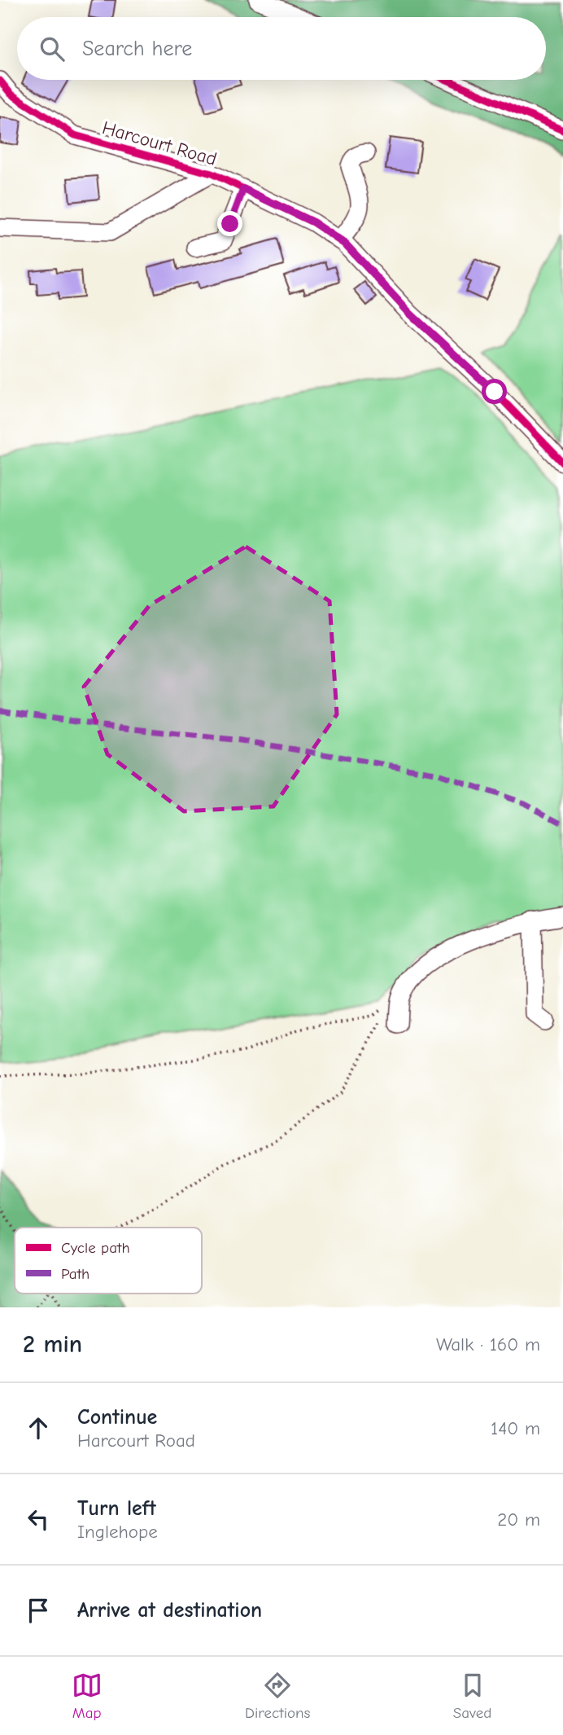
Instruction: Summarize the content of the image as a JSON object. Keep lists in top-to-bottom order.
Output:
{
  "streets": {
    "street": ["Harcourt Road"]
  },
  "legend": ["Cycle path", "Path"],
  "page": {
    "search": "Search here",
    "heading": ["2 min", "Walk · 160 m"],
    "list": [
      ["Continue", "Harcourt Road", "140 m"],
      ["Turn left", "Inglehope", "20 m"],
      "Arrive at destination"
    ],
    "nav": ["Map", "Directions", "Saved"]
  }
}
